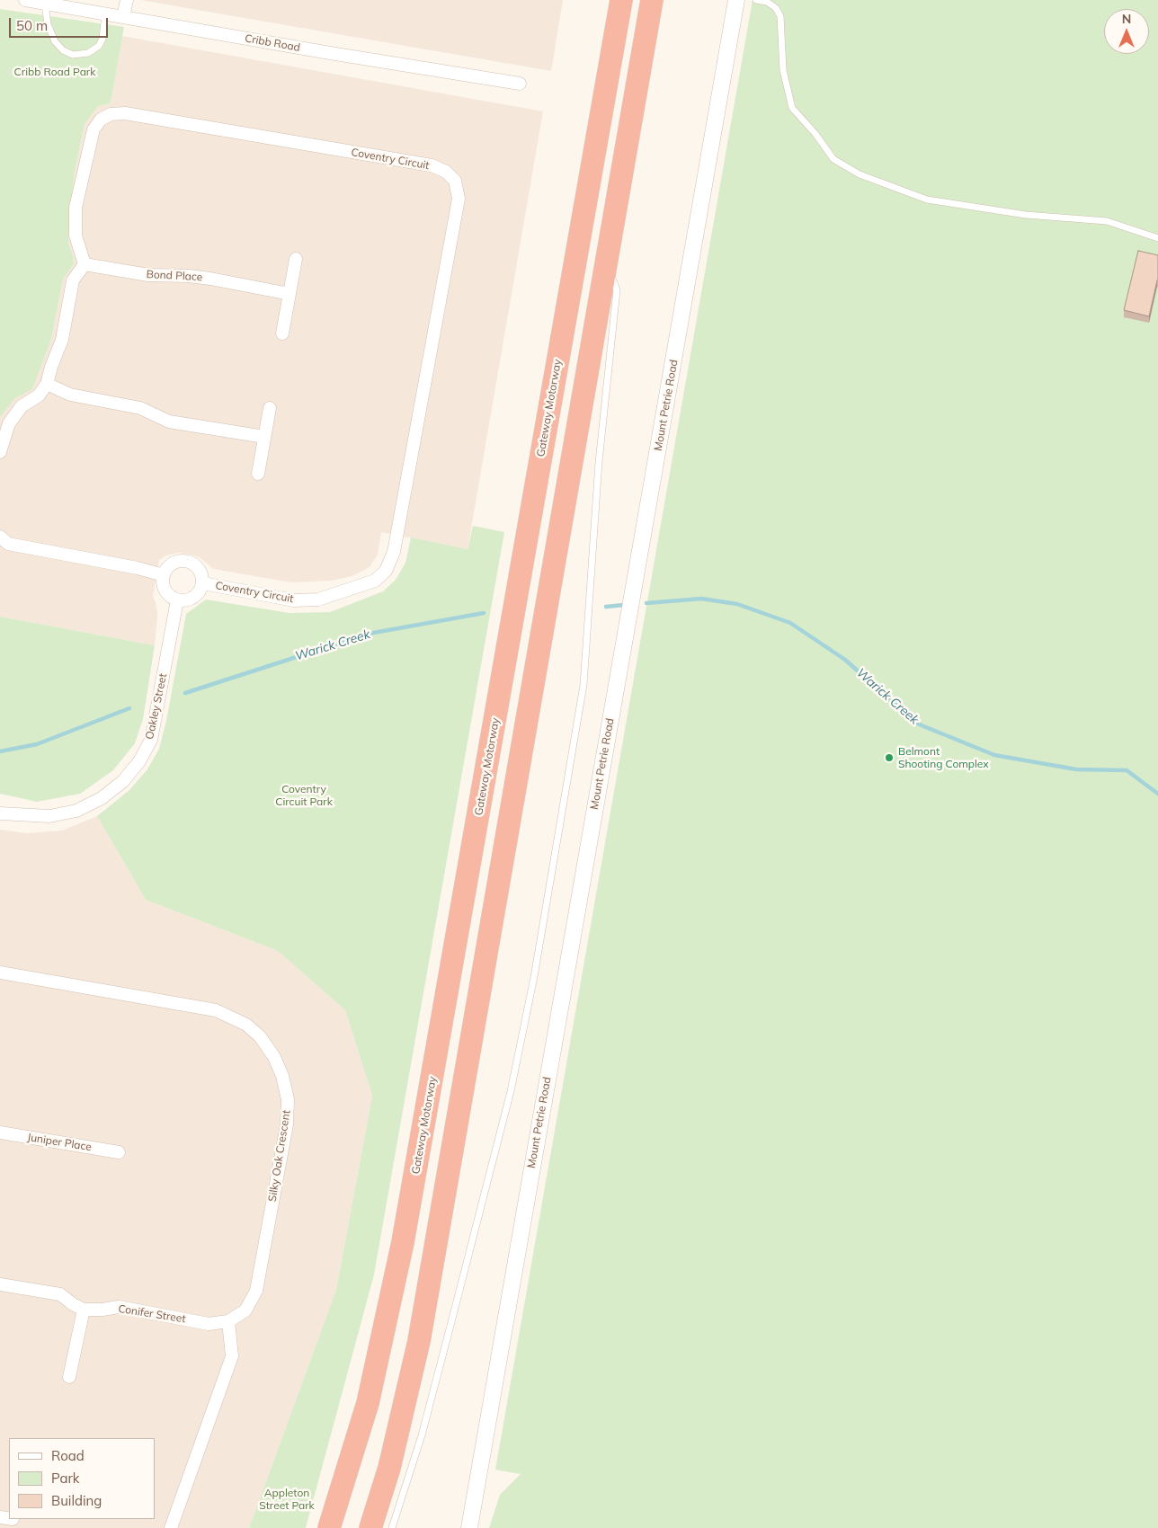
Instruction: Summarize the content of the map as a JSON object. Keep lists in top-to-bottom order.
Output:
{
  "streets": {
    "highway": ["Gateway Motorway"],
    "street": [
      "Cribb Road",
      "Coventry Circuit",
      "Bond Place",
      "Mount Petrie Road",
      "Oakley Street",
      "Juniper Place",
      "Silky Oak Crescent",
      "Conifer Street"
    ]
  },
  "crossings": [
    ["Coventry Circuit", "Bond Place"],
    ["Coventry Circuit", "Oakley Street"],
    ["Silky Oak Crescent", "Conifer Street"]
  ],
  "water": ["Warick Creek"],
  "parks": ["Cribb Road Park", "Coventry Circuit Park", "Appleton Street Park"],
  "places": ["Belmont Shooting Complex"],
  "legend": ["Road", "Park", "Building"],
  "scale_bar": "50 m",
  "north": "top"
}
